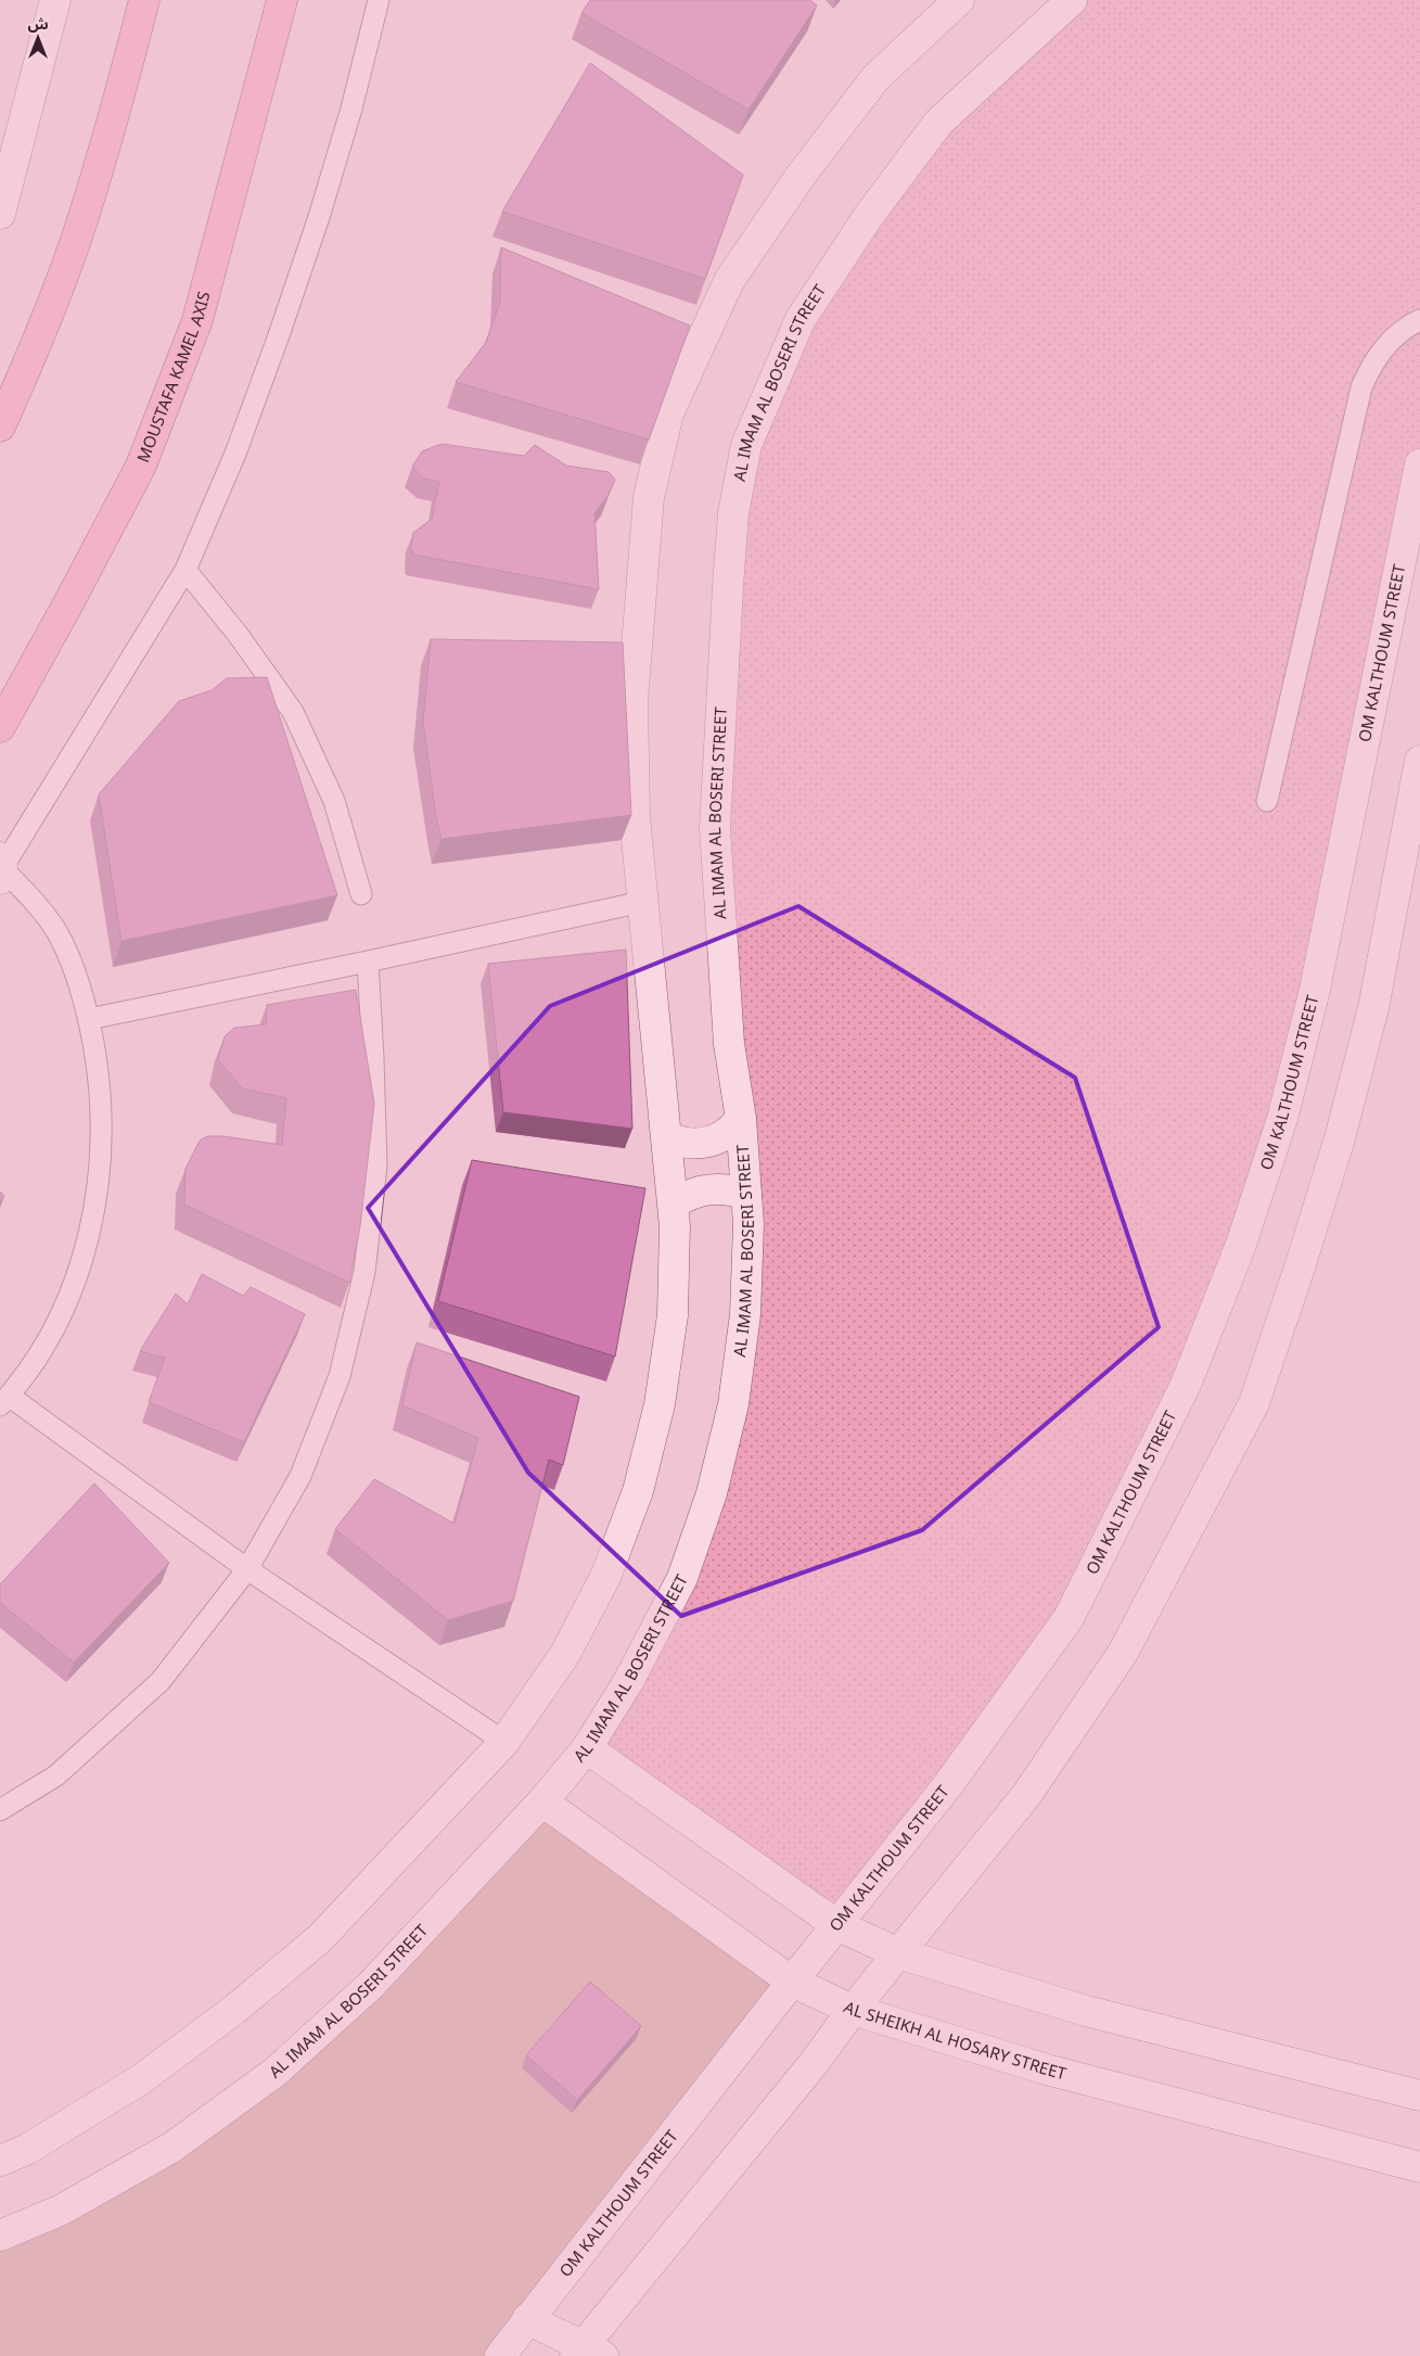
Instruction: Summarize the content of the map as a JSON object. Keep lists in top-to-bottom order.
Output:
{
  "streets": {
    "main road": ["MOUSTAFA KAMEL AXIS"],
    "street": ["AL IMAM AL BOSERI STREET", "OM KALTHOUM STREET", "AL SHEIKH AL HOSARY STREET"]
  },
  "crossings": [
    ["AL IMAM AL BOSERI STREET", "AL SHEIKH AL HOSARY STREET"],
    ["OM KALTHOUM STREET", "AL SHEIKH AL HOSARY STREET"]
  ],
  "north": "top"
}
